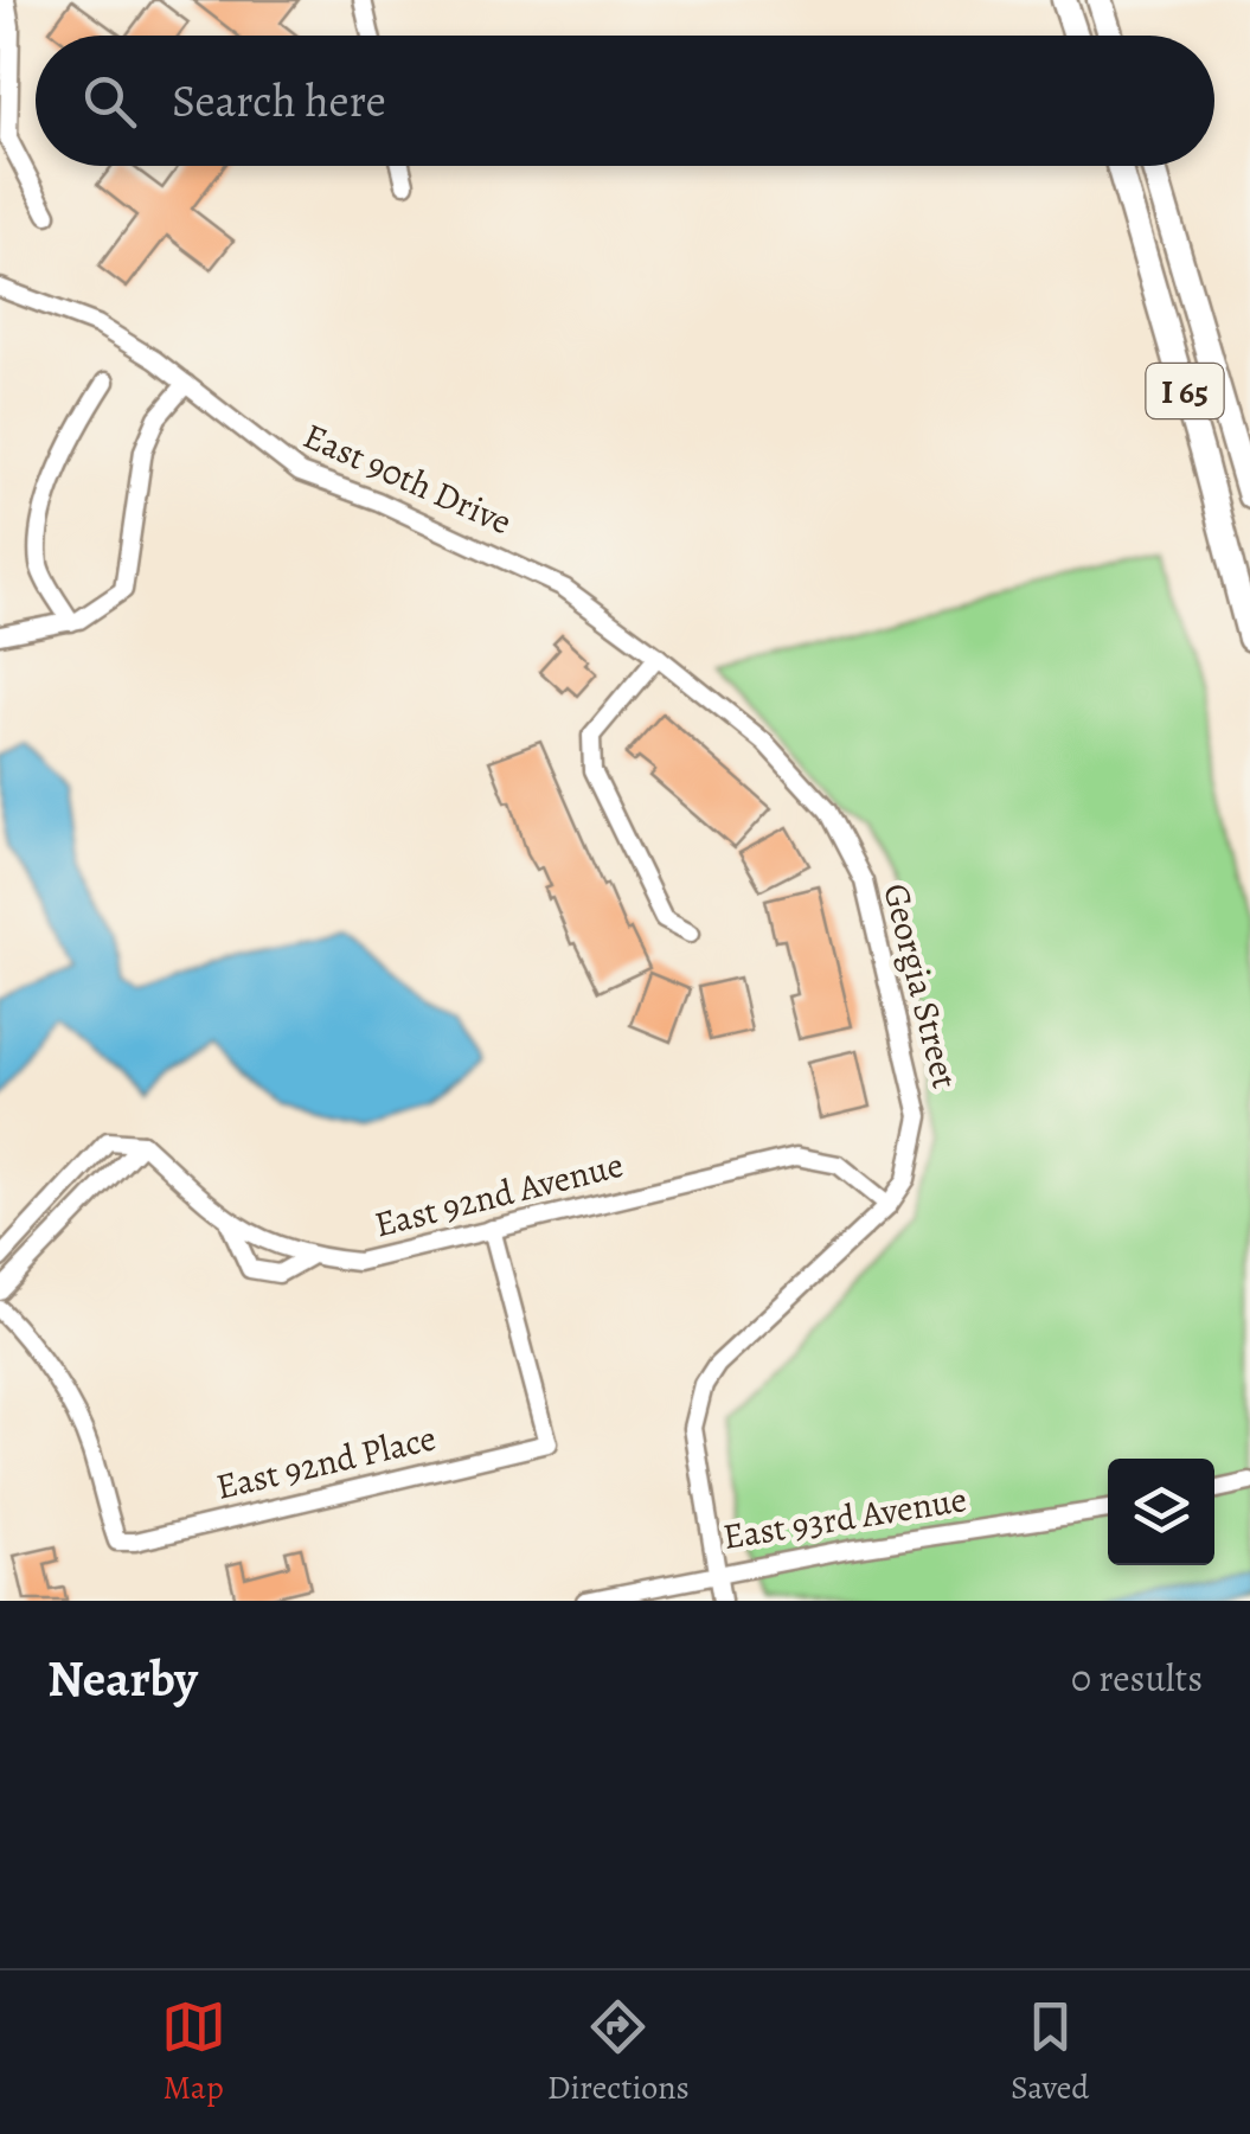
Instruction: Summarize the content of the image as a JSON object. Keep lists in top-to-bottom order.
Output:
{
  "streets": {
    "highway": ["I 65"],
    "street": [
      "East 90th Drive",
      "Georgia Street",
      "East 92nd Avenue",
      "East 92nd Place",
      "East 93rd Avenue"
    ]
  },
  "crossings": [
    ["East 90th Drive", "Georgia Street"],
    ["Georgia Street", "East 92nd Avenue"],
    ["Georgia Street", "East 93rd Avenue"],
    ["East 92nd Avenue", "East 92nd Place"]
  ],
  "page": {
    "search": "Search here",
    "heading": ["Nearby", "0 results"],
    "nav": ["Map", "Directions", "Saved"]
  }
}
